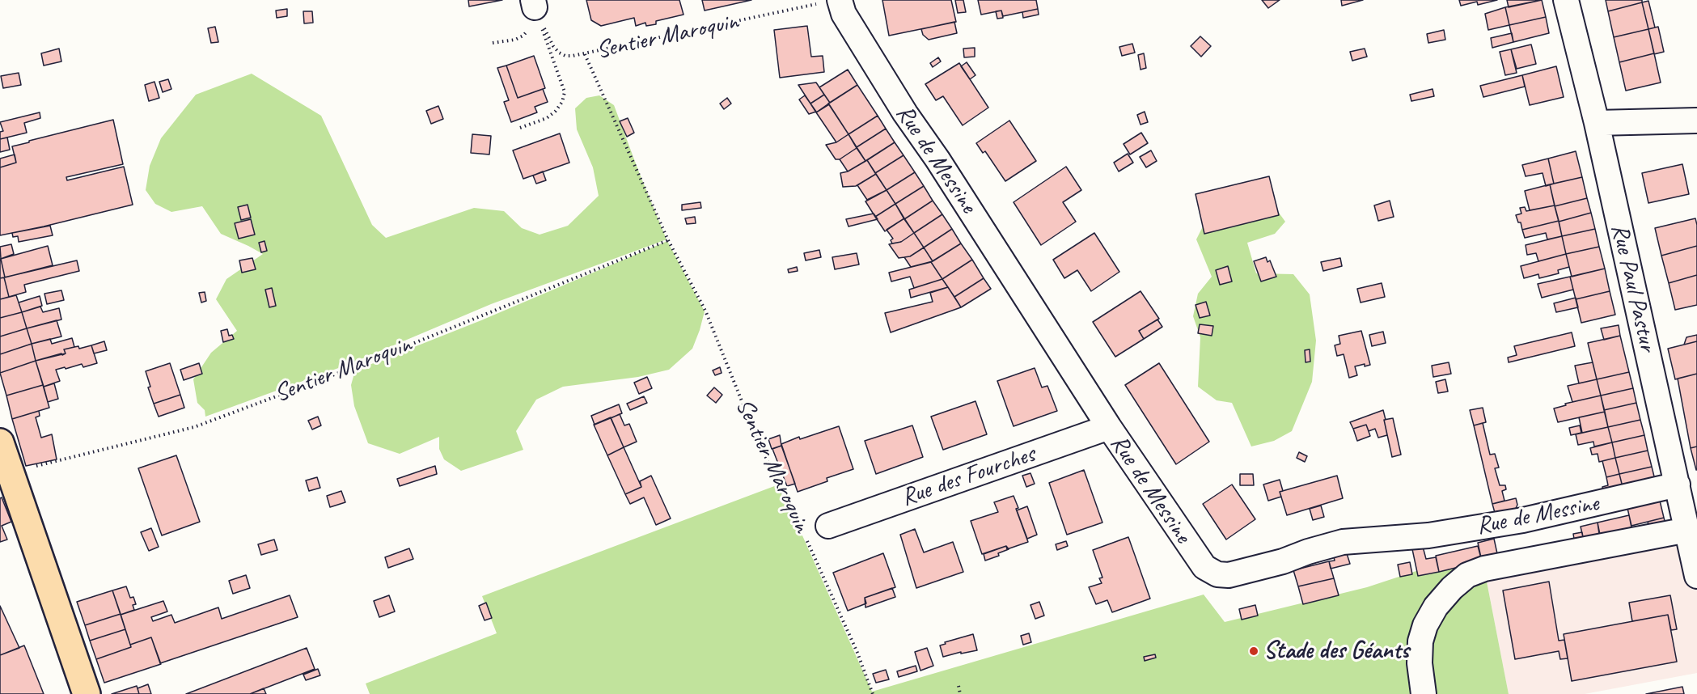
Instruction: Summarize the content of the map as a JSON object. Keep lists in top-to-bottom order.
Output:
{
  "streets": {
    "street": ["Rue de Messine", "Rue Paul Pastur", "Rue des Fourches"],
    "path": ["Sentier Maroquin"]
  },
  "crossings": [
    ["Sentier Maroquin", "Rue de Messine"],
    ["Rue de Messine", "Rue Paul Pastur"],
    ["Rue de Messine", "Rue des Fourches"]
  ],
  "places": ["Stade des Géants"]
}
